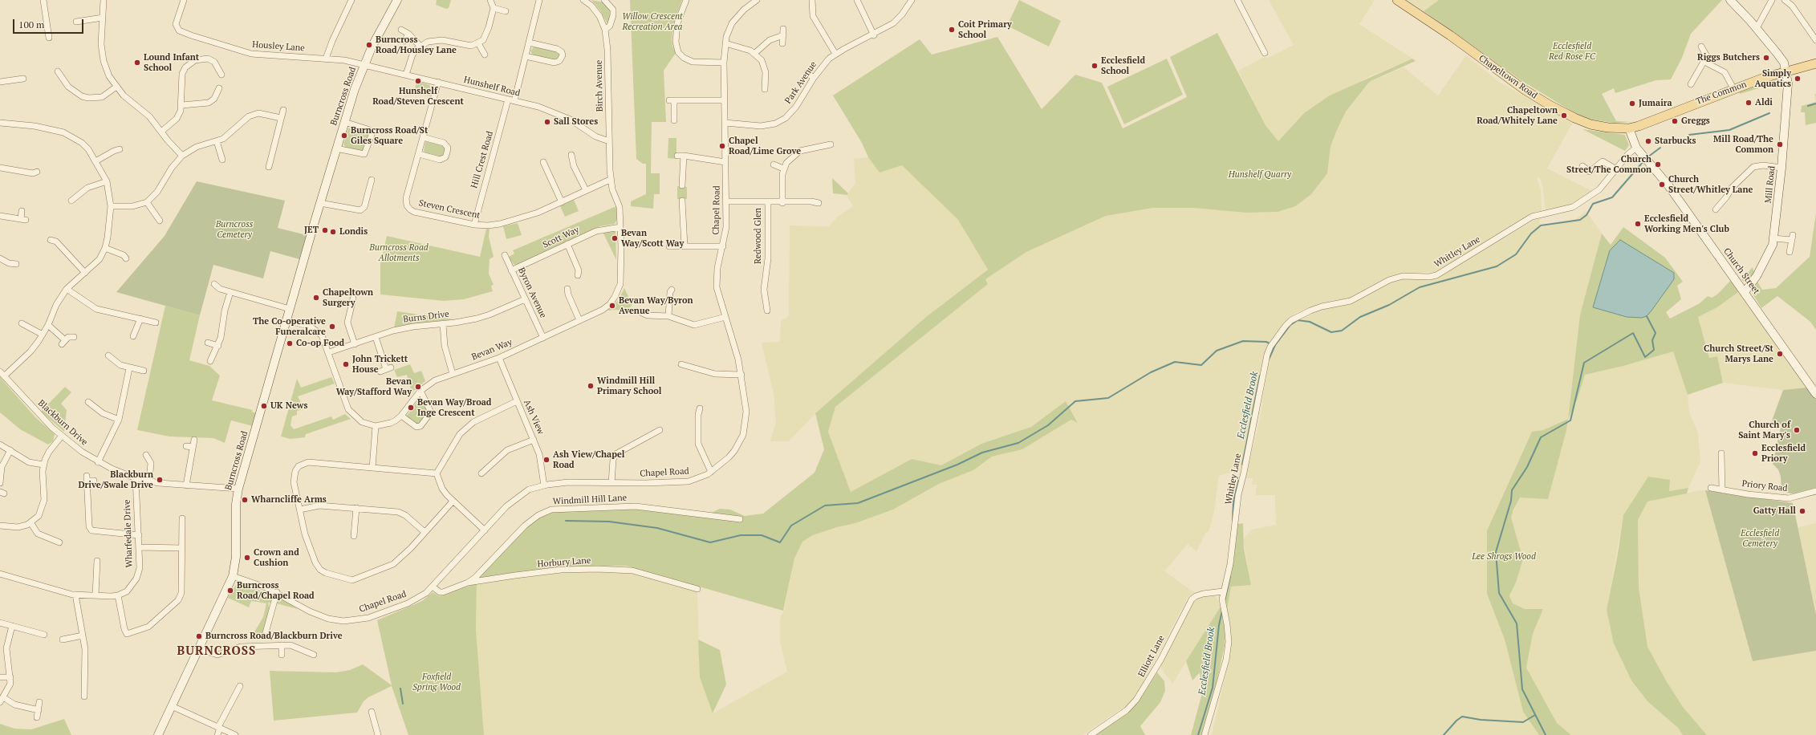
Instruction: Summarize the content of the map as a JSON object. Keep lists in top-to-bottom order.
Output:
{
  "streets": {
    "main road": [
      "Chapeltown Road",
      "The Common",
      "Burncross Road",
      "Mill Road",
      "Church Street"
    ],
    "street": [
      "Housley Lane",
      "Park Avenue",
      "Birch Avenue",
      "Hunshelf Road",
      "Hill Crest Road",
      "Steven Crescent",
      "Chapel Road",
      "Redwood Glen",
      "Scott Way",
      "Whitley Lane",
      "Byron Avenue",
      "Burns Drive",
      "Bevan Way",
      "Ash View",
      "Blackburn Drive",
      "Priory Road",
      "Windmill Hill Lane",
      "Wharfedale Drive",
      "Horbury Lane",
      "Elliott Lane"
    ]
  },
  "crossings": [
    ["Housley Lane", "Hunshelf Road"],
    ["Housley Lane", "Burncross Road"],
    ["Chapeltown Road", "The Common"],
    ["Chapeltown Road", "Church Street"],
    ["Park Avenue", "Chapel Road"],
    ["Birch Avenue", "Hunshelf Road"],
    ["Birch Avenue", "Bevan Way"],
    ["Hunshelf Road", "Burncross Road"],
    ["Hunshelf Road", "Hill Crest Road"],
    ["Hunshelf Road", "Steven Crescent"],
    ["Hunshelf Road", "Bevan Way"],
    ["The Common", "Mill Road"],
    ["The Common", "Church Street"],
    ["Burncross Road", "Chapel Road"],
    ["Burncross Road", "Blackburn Drive"],
    ["Hill Crest Road", "Steven Crescent"],
    ["Mill Road", "Church Street"],
    ["Steven Crescent", "Bevan Way"],
    ["Chapel Road", "Redwood Glen"],
    ["Chapel Road", "Ash View"],
    ["Chapel Road", "Horbury Lane"],
    ["Scott Way", "Byron Avenue"],
    ["Scott Way", "Bevan Way"],
    ["Whitley Lane", "Church Street"],
    ["Whitley Lane", "Elliott Lane"],
    ["Byron Avenue", "Burns Drive"],
    ["Byron Avenue", "Bevan Way"],
    ["Bevan Way", "Ash View"],
    ["Blackburn Drive", "Wharfedale Drive"],
    ["Windmill Hill Lane", "Horbury Lane"]
  ],
  "districts": ["BURNCROSS"],
  "water": ["Ecclesfield Brook"],
  "parks": [
    "Willow Crescent Recreation Area",
    "Ecclesfield Red Rose FC",
    "Hunshelf Quarry",
    "Burncross Cemetery",
    "Burncross Road Allotments",
    "Ecclesfield Cemetery",
    "Lee Shrogs Wood",
    "Foxfield Spring Wood"
  ],
  "places": [
    "Coit Primary School",
    "Burncross Road/Housley Lane",
    "Riggs Butchers",
    "Lound Infant School",
    "Ecclesfield School",
    "Simply Aquatics",
    "Hunshelf Road/Steven Crescent",
    "Aldi",
    "Jumaira",
    "Chapeltown Road/Whitely Lane",
    "Greggs",
    "Sall Stores",
    "Burncross Road/St Giles Square",
    "Starbucks",
    "Mill Road/The Common",
    "Chapel Road/Lime Grove",
    "Church Street/The Common",
    "Church Street/Whitley Lane",
    "Ecclesfield Working Men's Club",
    "JET",
    "Londis",
    "Bevan Way/Scott Way",
    "Chapeltown Surgery",
    "Bevan Way/Byron Avenue",
    "The Co-operative Funeralcare",
    "Co-op Food",
    "Church Street/St Marys Lane",
    "John Trickett House",
    "Windmill Hill Primary School",
    "Bevan Way/Stafford Way",
    "UK News",
    "Bevan Way/Broad Inge Crescent",
    "Church of Saint Mary's",
    "Ecclesfield Priory",
    "Ash View/Chapel Road",
    "Blackburn Drive/Swale Drive",
    "Wharncliffe Arms",
    "Gatty Hall",
    "Crown and Cushion",
    "Burncross Road/Chapel Road",
    "Burncross Road/Blackburn Drive"
  ],
  "scale_bar": "100 m"
}
